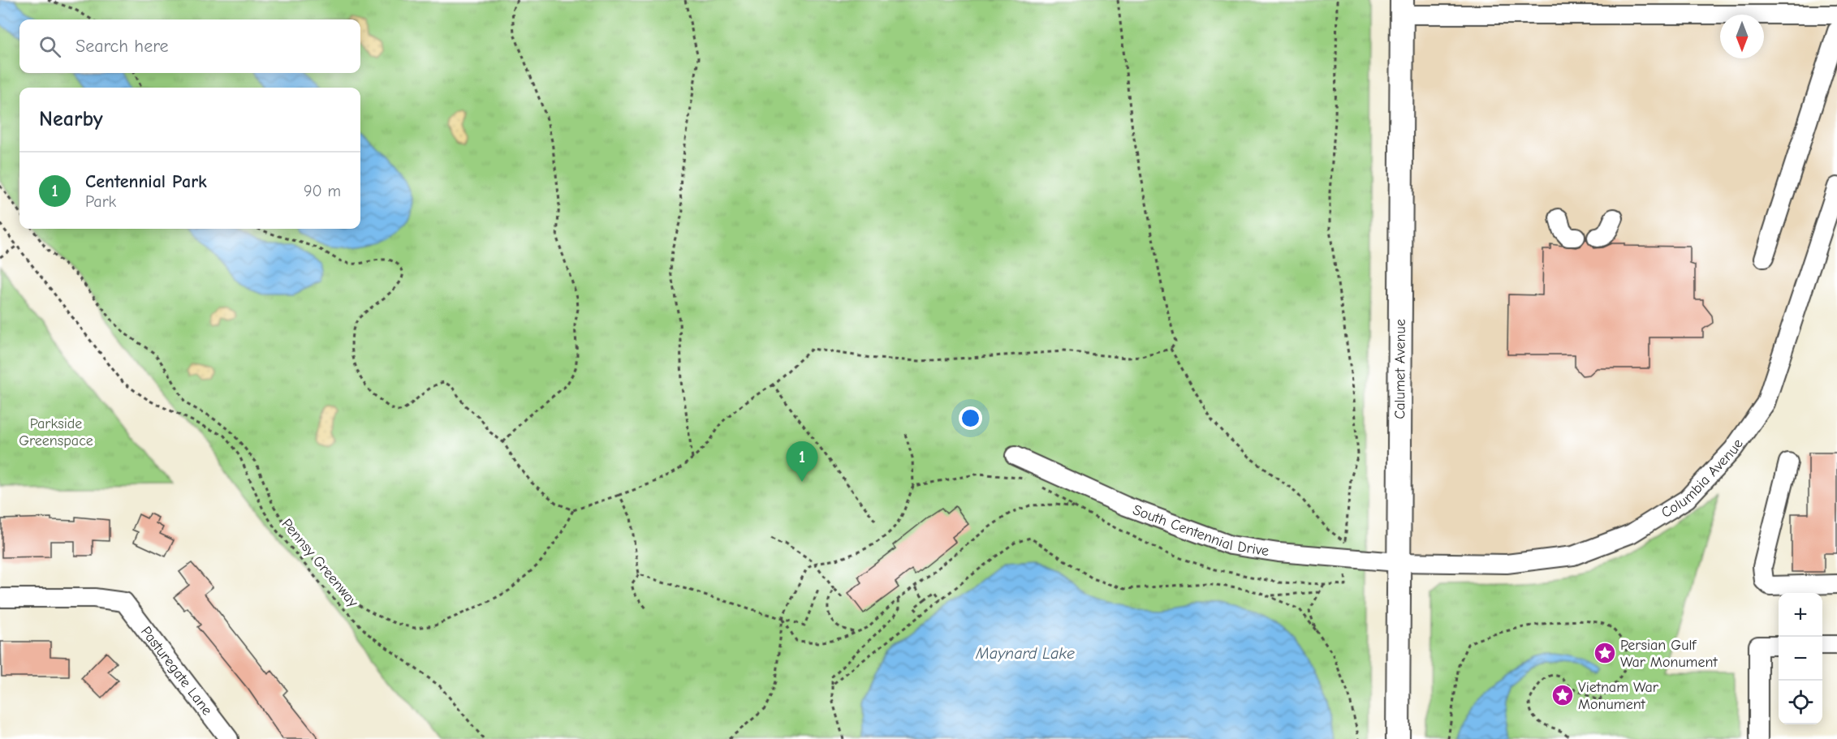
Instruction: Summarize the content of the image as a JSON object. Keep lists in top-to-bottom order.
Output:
{
  "streets": {
    "main road": ["Calumet Avenue"],
    "street": ["Columbia Avenue", "South Centennial Drive", "Pasturegate Lane"],
    "path": ["Pennsy Greenway"]
  },
  "crossings": [
    ["Calumet Avenue", "Columbia Avenue"],
    ["Calumet Avenue", "South Centennial Drive"],
    ["Columbia Avenue", "South Centennial Drive"]
  ],
  "water": ["Maynard Lake"],
  "parks": ["Parkside Greenspace"],
  "places": {
    "place": ["Persian Gulf War Monument", "Vietnam War Monument"]
  },
  "north": "bottom",
  "page": {
    "search": "Search here",
    "heading": "Nearby",
    "list": [
      {
        "mark": "1",
        "name": "Centennial Park",
        "note": "Park",
        "value": "90 m"
      }
    ],
    "pins": "1",
    "map_buttons": ["+", "−"]
  }
}
